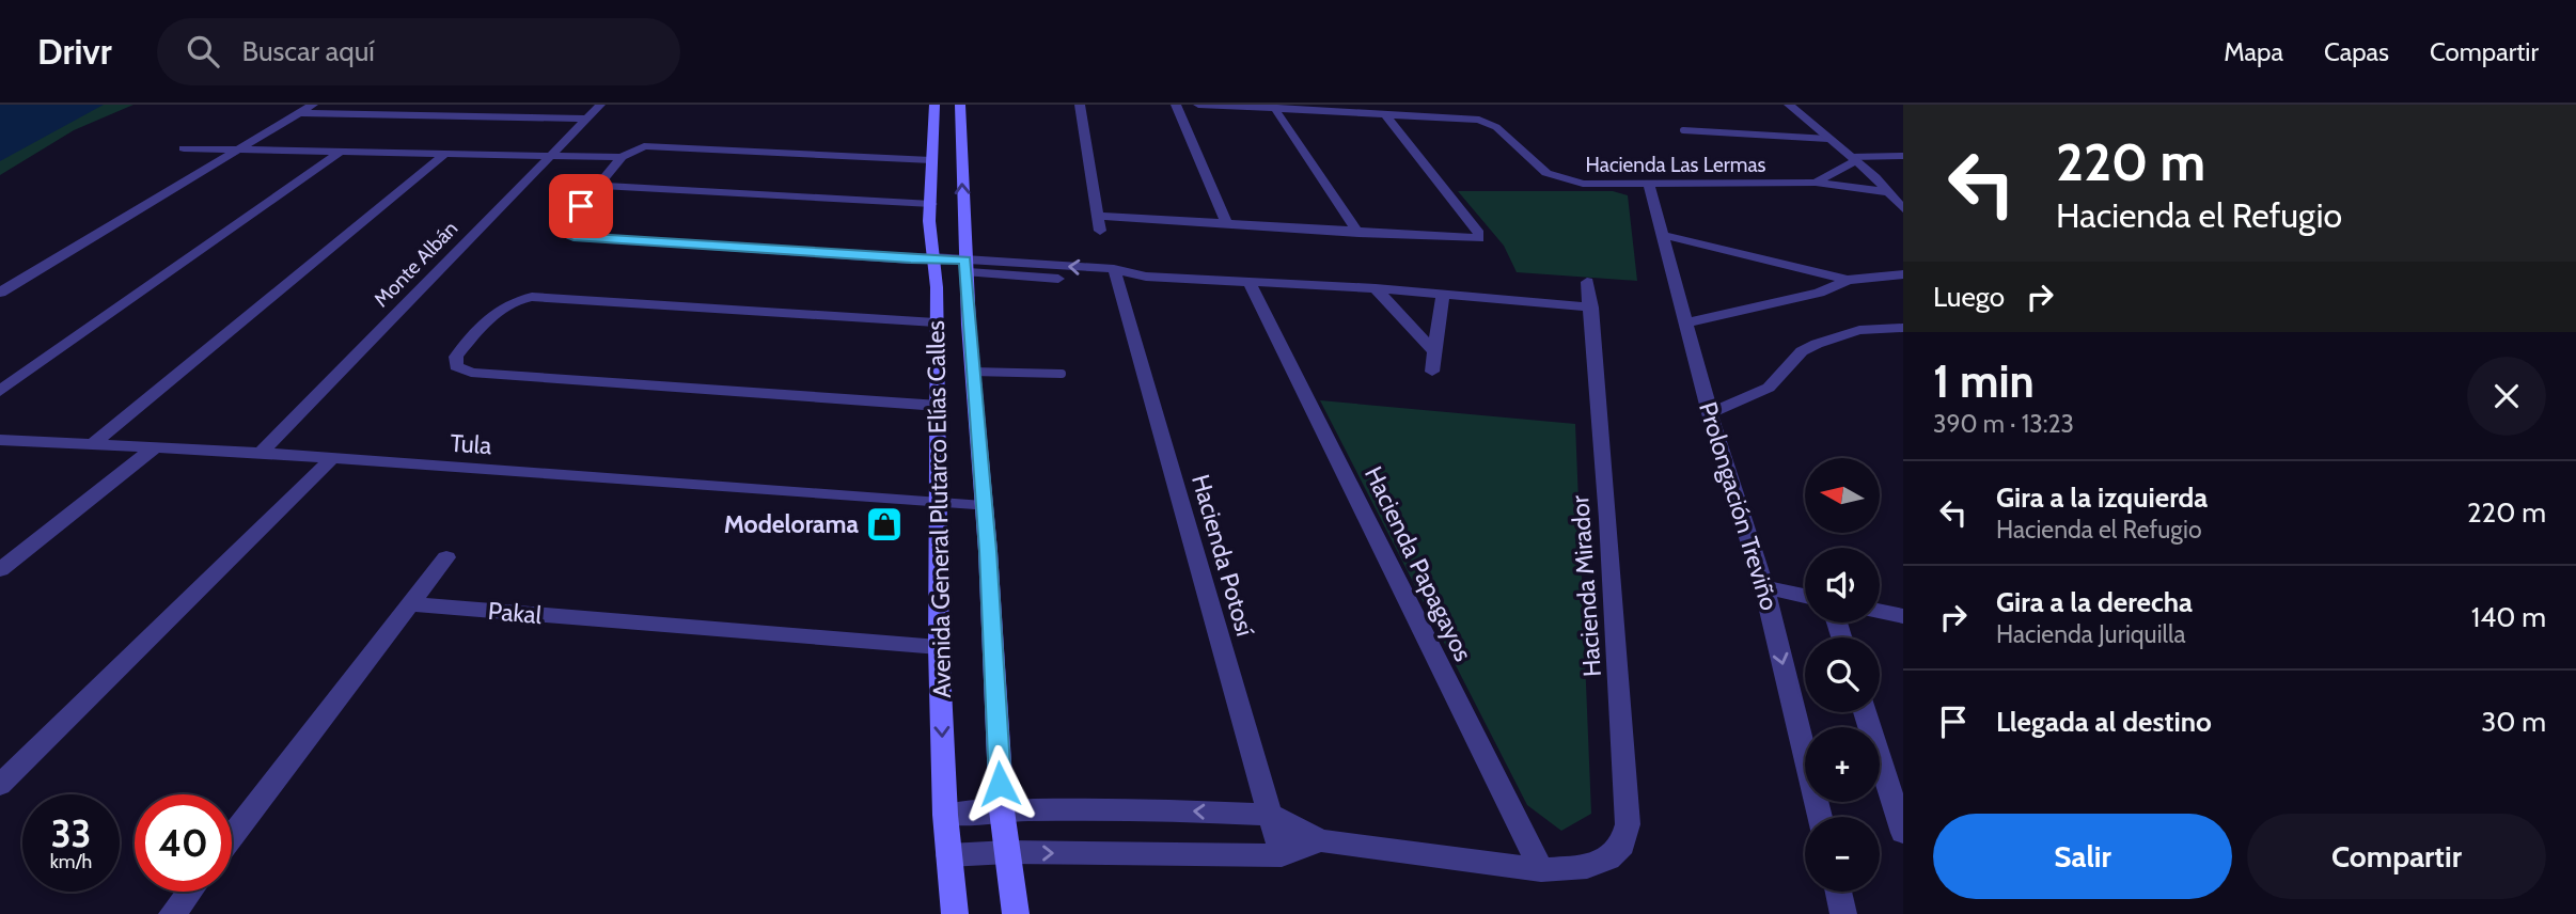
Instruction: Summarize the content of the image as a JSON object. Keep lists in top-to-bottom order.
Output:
{
  "streets": {
    "street": [
      "Hacienda Las Lermas",
      "Monte Albán",
      "Tula",
      "Prolongación Treviño",
      "Avenida General Plutarco Elías Calles",
      "Hacienda Potosí",
      "Hacienda Papagayos",
      "Hacienda Mirador",
      "Pakal"
    ]
  },
  "crossings": [
    ["Hacienda Las Lermas", "Prolongación Treviño"],
    ["Monte Albán", "Tula"],
    ["Tula", "Avenida General Plutarco Elías Calles"],
    ["Avenida General Plutarco Elías Calles", "Pakal"],
    ["Hacienda Papagayos", "Hacienda Mirador"]
  ],
  "places": {
    "shop": ["Modelorama"]
  },
  "north": "left",
  "page": {
    "header": "Drivr",
    "search": "Buscar aquí",
    "nav": ["Mapa", "Capas", "Compartir"],
    "turn": ["220 m", "Hacienda el Refugio"],
    "then": "Luego",
    "heading": ["1 min", "390 m · 13:23"],
    "map_buttons": ["+", "−"],
    "list": [
      {
        "name": "Gira a la izquierda",
        "note": "Hacienda el Refugio",
        "value": "220 m"
      },
      {
        "name": "Gira a la derecha",
        "note": "Hacienda Juriquilla",
        "value": "140 m"
      },
      {
        "name": "Llegada al destino",
        "value": "30 m"
      }
    ],
    "speed": "33 km/h",
    "limit": "40",
    "buttons": ["Salir", "Compartir"]
  }
}
